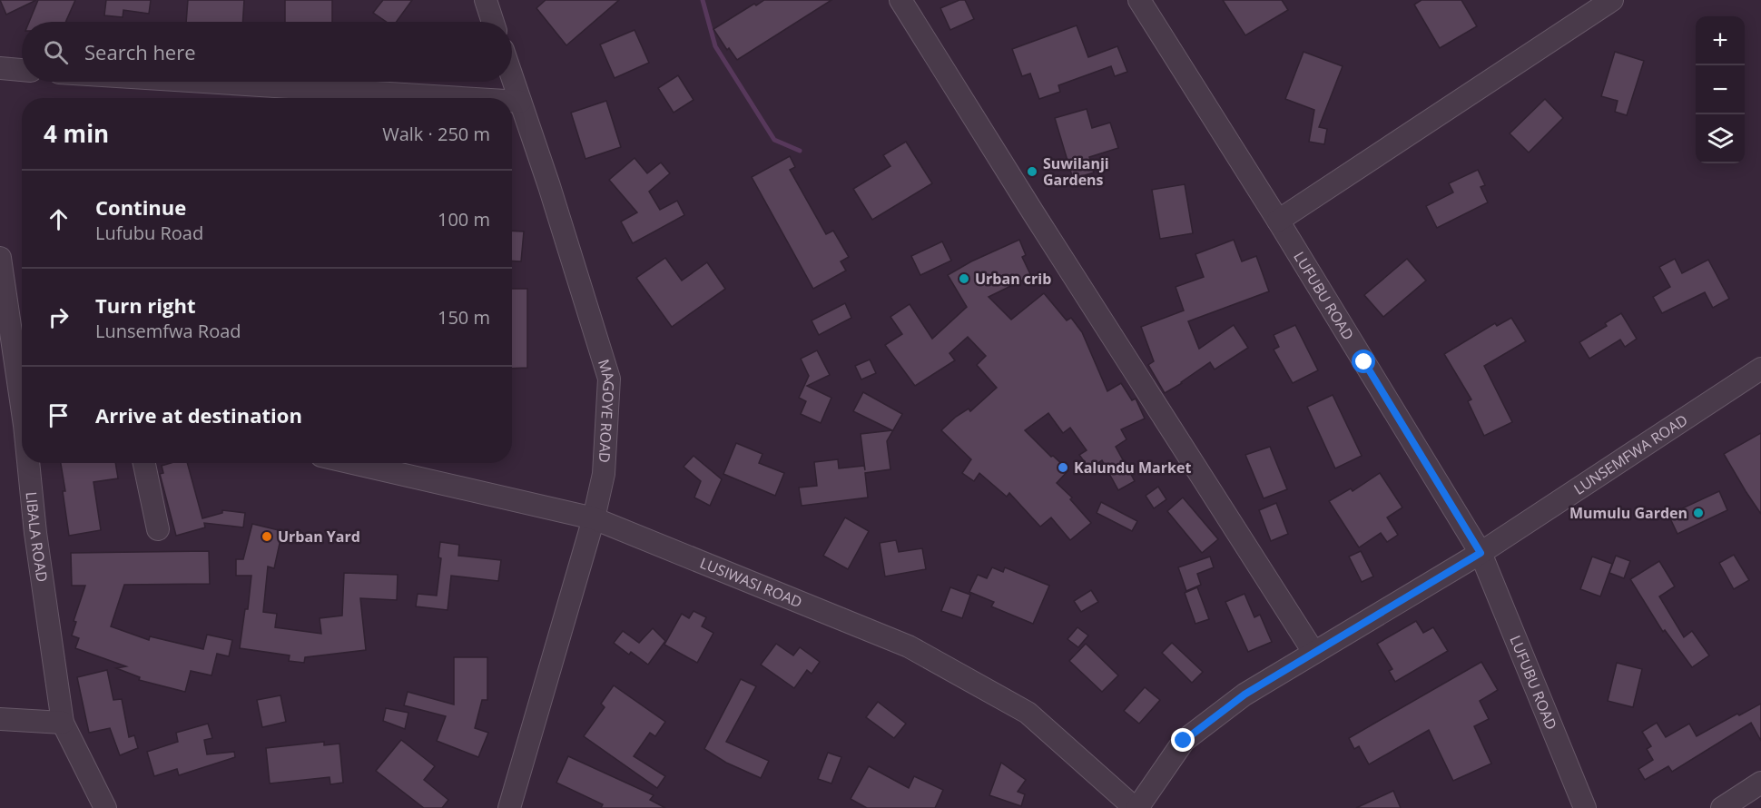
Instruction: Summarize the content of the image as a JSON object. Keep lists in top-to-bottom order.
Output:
{
  "streets": {
    "street": [
      "LUFUBU ROAD",
      "MAGOYE ROAD",
      "LUNSEMFWA ROAD",
      "LIBALA ROAD",
      "LUSIWASI ROAD"
    ]
  },
  "crossings": [
    ["LUFUBU ROAD", "LUNSEMFWA ROAD"],
    ["MAGOYE ROAD", "LUSIWASI ROAD"],
    ["LUNSEMFWA ROAD", "LUSIWASI ROAD"]
  ],
  "places": [
    "Suwilanji Gardens",
    "Urban crib",
    "Kalundu Market",
    "Mumulu Garden",
    "Urban Yard"
  ],
  "page": {
    "map_buttons": ["+", "−"],
    "search": "Search here",
    "heading": ["4 min", "Walk · 250 m"],
    "list": [
      ["Continue", "Lufubu Road", "100 m"],
      ["Turn right", "Lunsemfwa Road", "150 m"],
      "Arrive at destination"
    ]
  }
}
